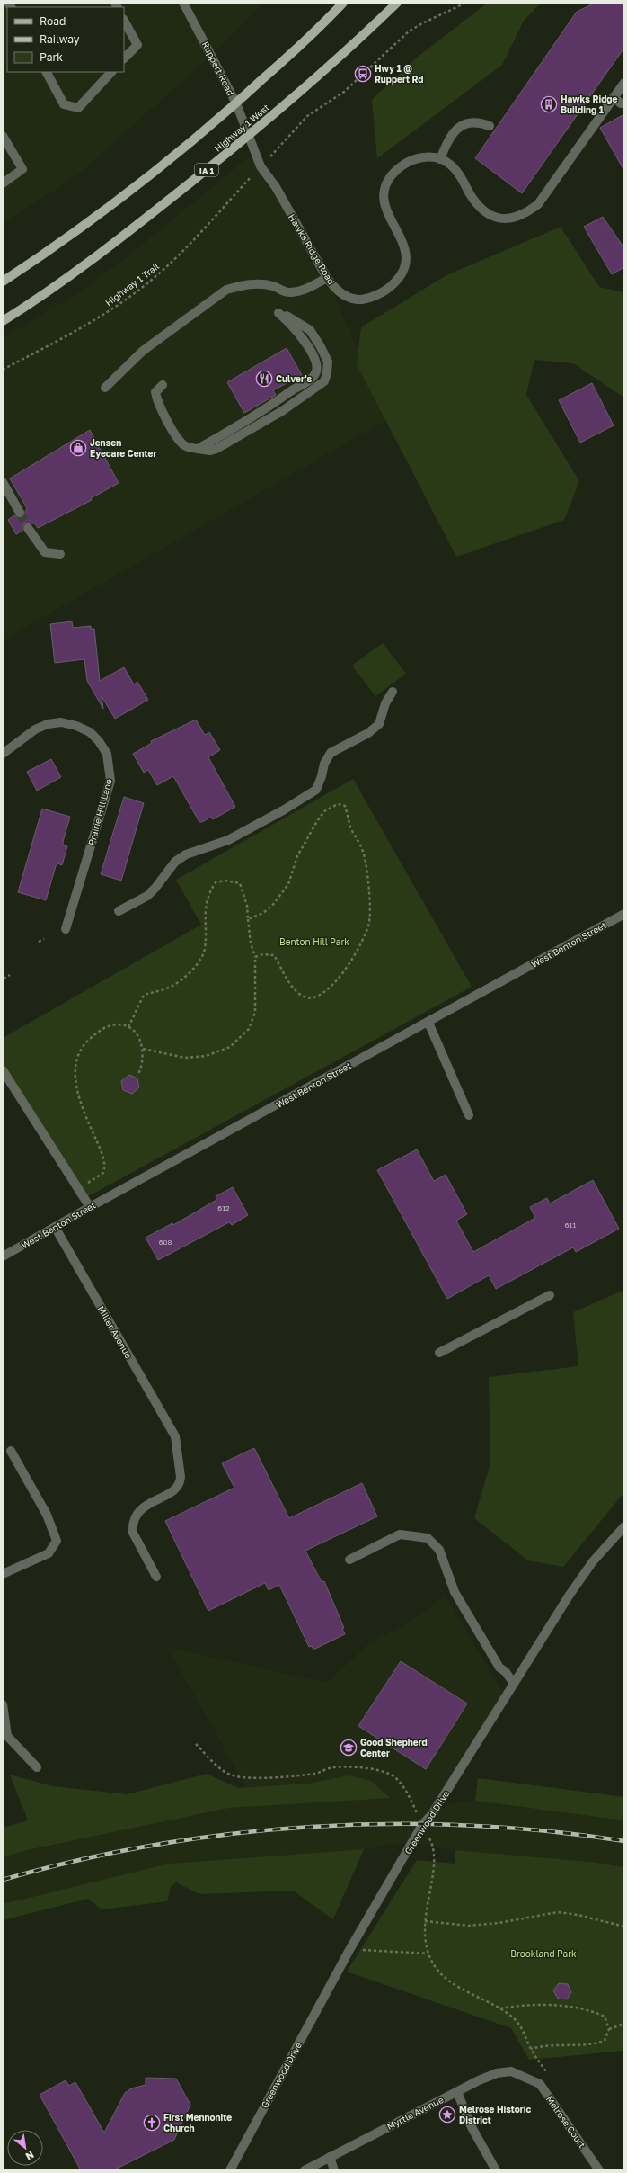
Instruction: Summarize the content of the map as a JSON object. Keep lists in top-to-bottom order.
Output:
{
  "streets": {
    "main road": ["Highway 1 West", "IA 1"],
    "street": [
      "Ruppert Road",
      "Hawks Ridge Road",
      "Prairie Hill Lane",
      "West Benton Street",
      "Miller Avenue",
      "Greenwood Drive",
      "Myrtle Avenue",
      "Melrose Court"
    ],
    "path": ["Highway 1 Trail"]
  },
  "crossings": [
    ["Ruppert Road", "Highway 1 West"],
    ["Ruppert Road", "Hawks Ridge Road"],
    ["Highway 1 West", "Hawks Ridge Road"],
    ["West Benton Street", "Miller Avenue"],
    ["Myrtle Avenue", "Melrose Court"]
  ],
  "parks": ["Benton Hill Park", "Brookland Park"],
  "places": {
    "bus stop": ["Hwy 1 @ Ruppert Rd"],
    "building": ["Hawks Ridge Building 1"],
    "restaurant": ["Culver's"],
    "shop": ["Jensen Eyecare Center"],
    "school or university": ["Good Shepherd Center"],
    "place": ["Melrose Historic District"],
    "church": ["First Mennonite Church"]
  },
  "house_numbers": ["612", "611", "608"],
  "legend": ["Road", "Railway", "Park"],
  "north": "bottom right"
}
